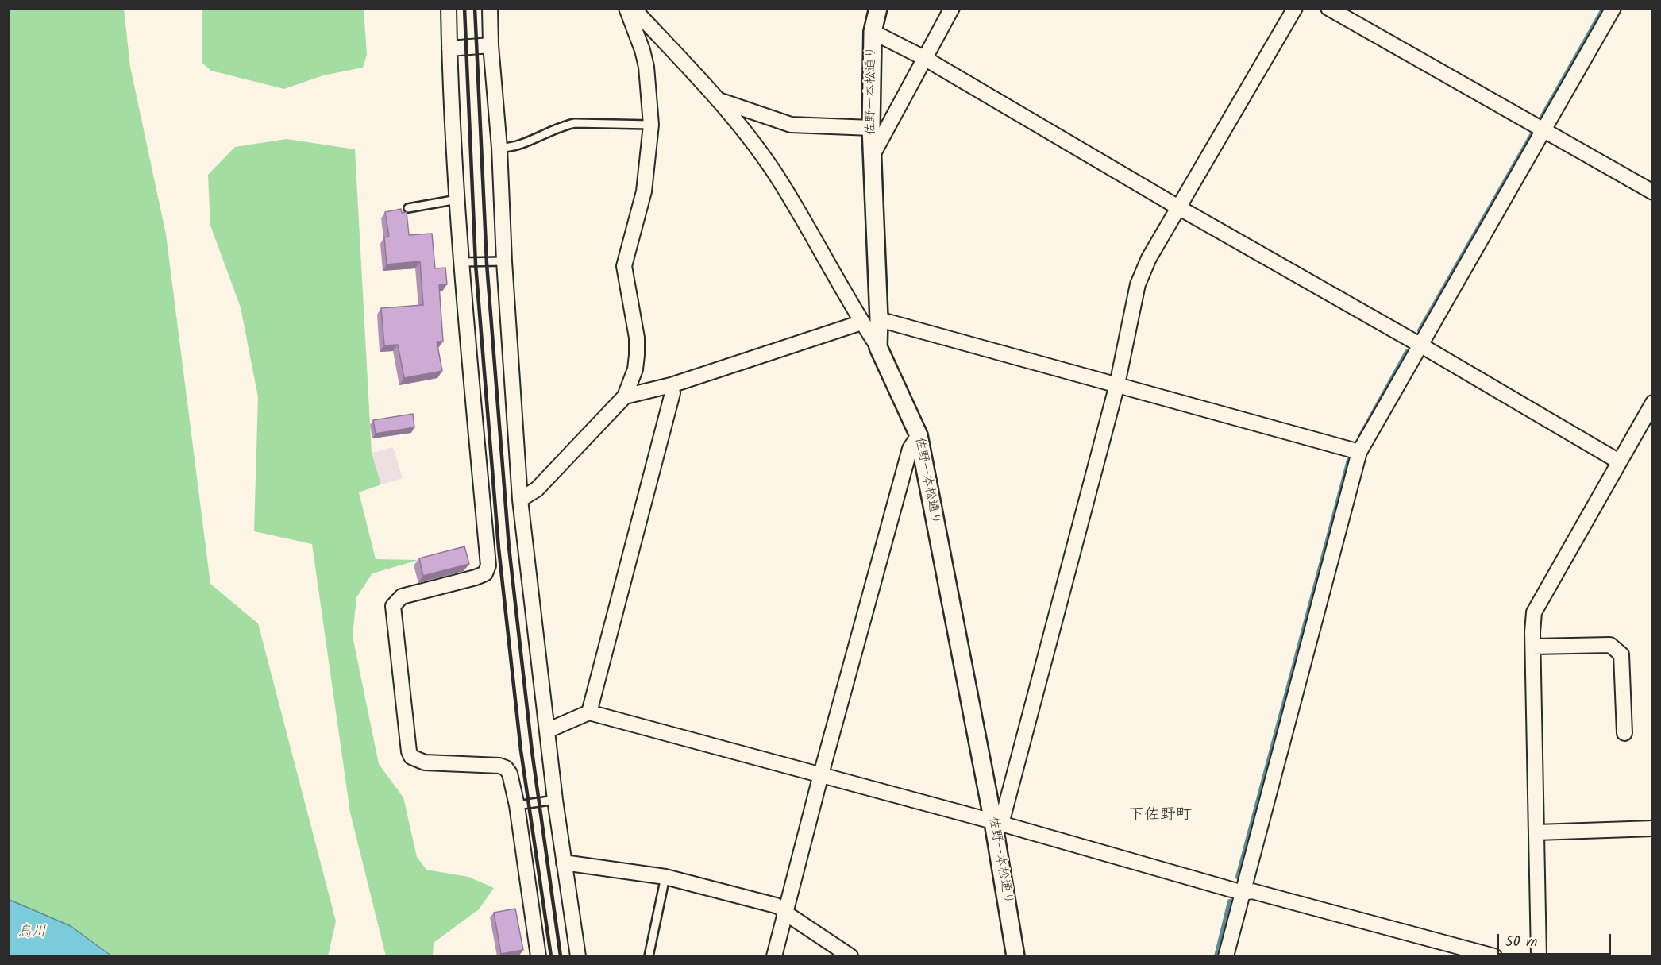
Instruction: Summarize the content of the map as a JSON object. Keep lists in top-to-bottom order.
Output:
{
  "streets": {
    "street": ["佐野一本松通り"]
  },
  "districts": ["下佐野町"],
  "water": ["烏川"],
  "scale_bar": "50 m"
}
